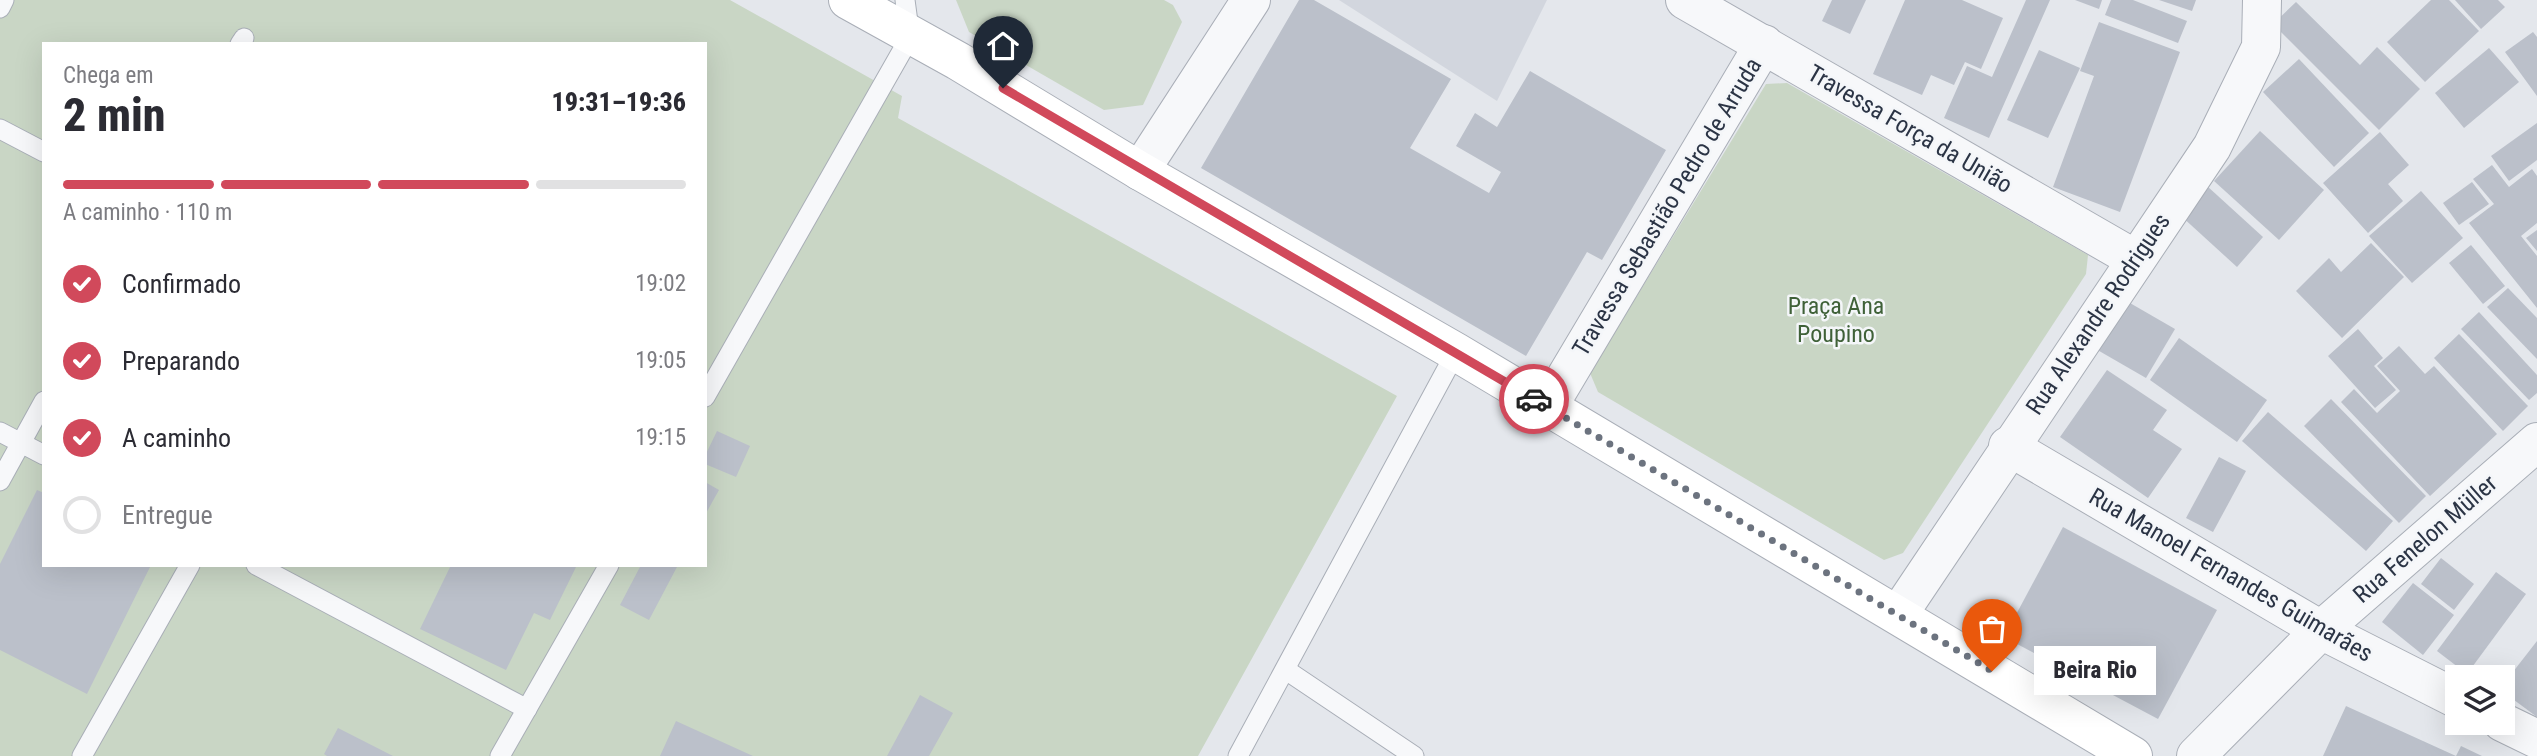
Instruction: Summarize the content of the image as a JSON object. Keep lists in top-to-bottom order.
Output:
{
  "streets": {
    "street": [
      "Travessa Força da União",
      "Travessa Sebastião Pedro de Arruda",
      "Rua Alexandre Rodrigues",
      "Rua Fenelon Müller",
      "Rua Manoel Fernandes Guimarães"
    ]
  },
  "crossings": [
    ["Travessa Força da União", "Travessa Sebastião Pedro de Arruda"],
    ["Travessa Força da União", "Rua Alexandre Rodrigues"],
    ["Rua Alexandre Rodrigues", "Rua Manoel Fernandes Guimarães"],
    ["Rua Fenelon Müller", "Rua Manoel Fernandes Guimarães"]
  ],
  "parks": ["Praça Ana Poupino"],
  "places": ["Beira Rio"],
  "page": {
    "heading": ["2 min", "Chega em", "19:31–19:36"],
    "bar": "A caminho · 110 m",
    "list": [
      ["Confirmado", "19:02"],
      ["Preparando", "19:05"],
      ["A caminho", "19:15"],
      "Entregue"
    ],
    "bubble": "Beira Rio"
  }
}
